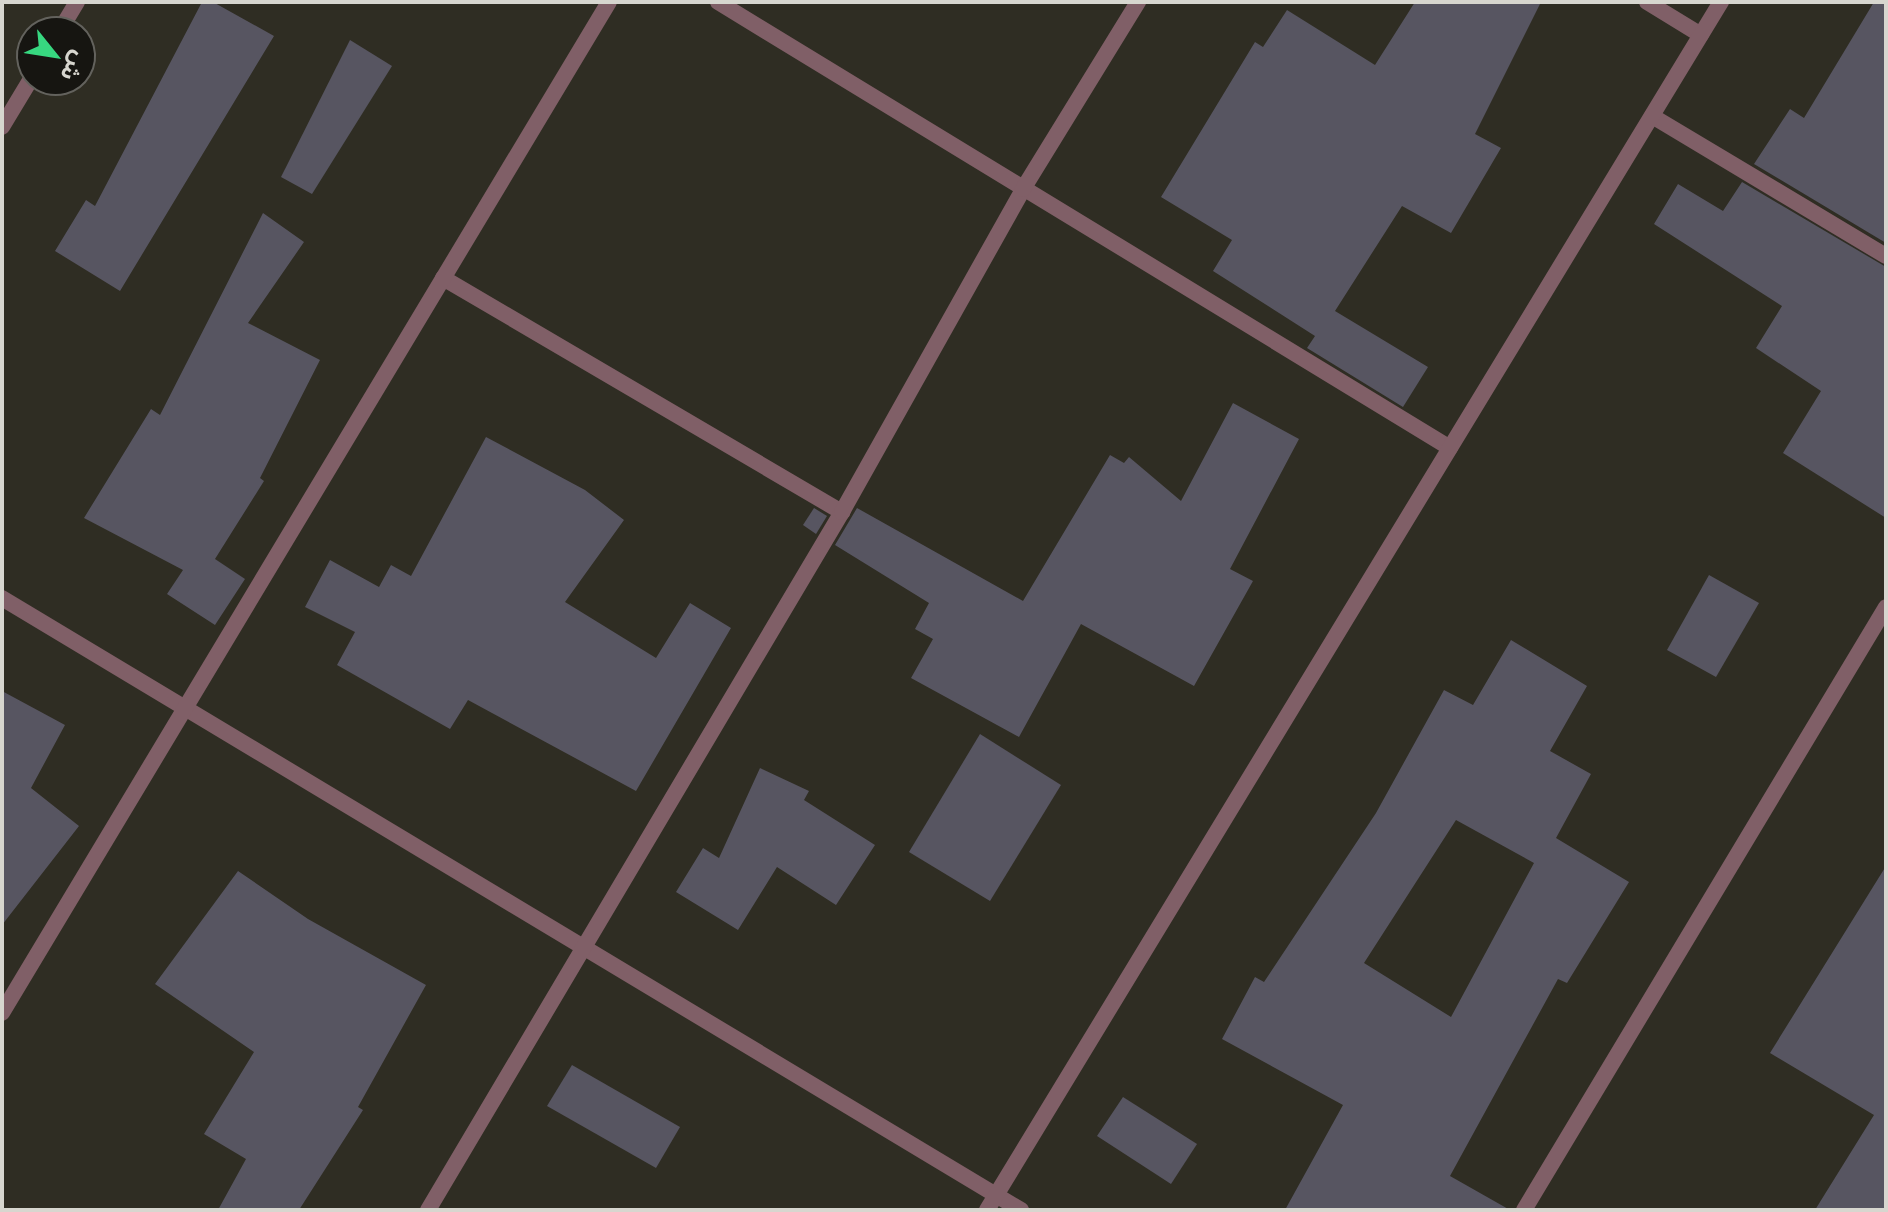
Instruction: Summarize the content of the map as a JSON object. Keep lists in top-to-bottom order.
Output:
{
  "north": "bottom right"
}
